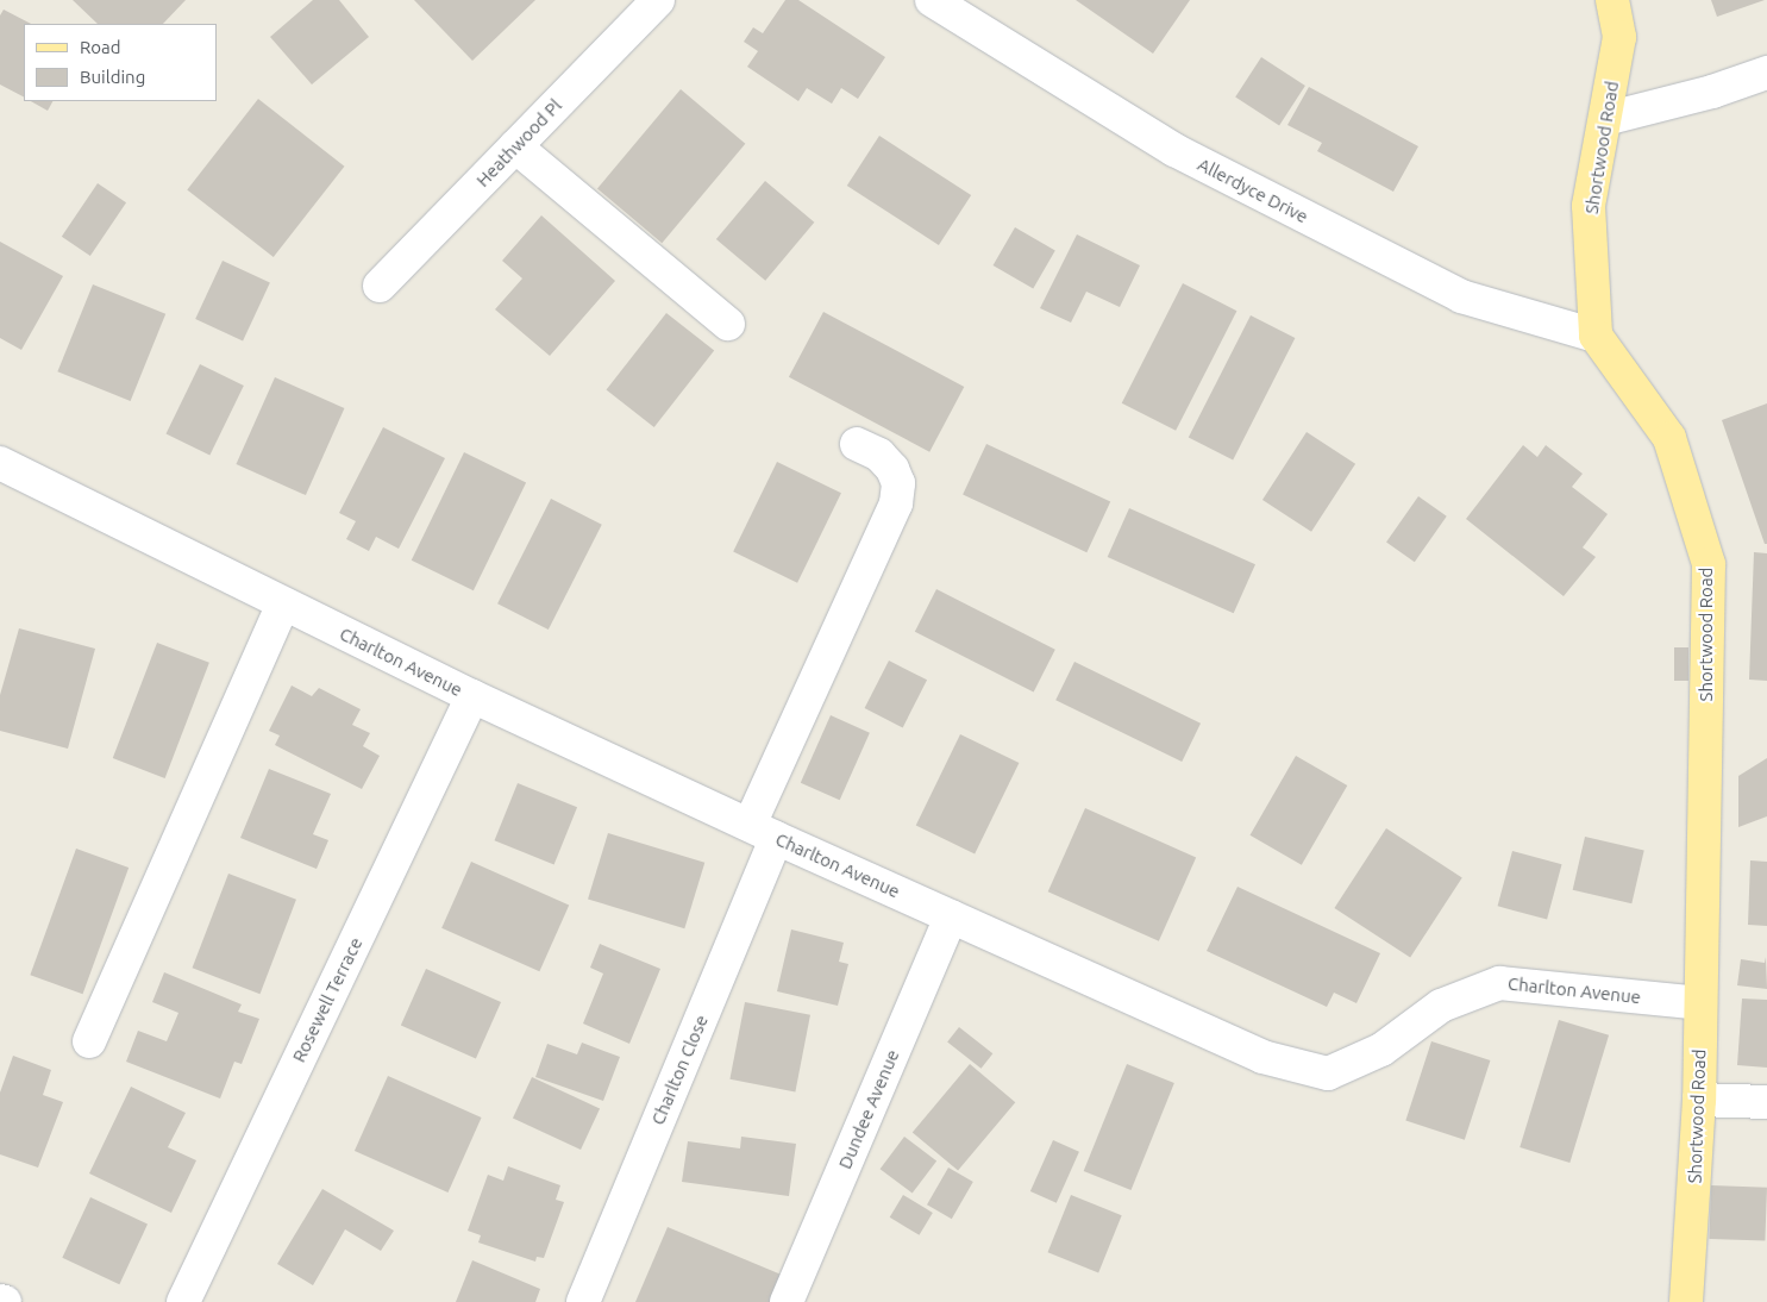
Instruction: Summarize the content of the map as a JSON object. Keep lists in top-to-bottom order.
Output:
{
  "streets": {
    "main road": ["Shortwood Road"],
    "street": [
      "Heathwood Pl",
      "Allerdyce Drive",
      "Charlton Avenue",
      "Rosewell Terrace",
      "Charlton Close",
      "Dundee Avenue"
    ]
  },
  "crossings": [
    ["Shortwood Road", "Allerdyce Drive"],
    ["Shortwood Road", "Charlton Avenue"],
    ["Charlton Avenue", "Rosewell Terrace"],
    ["Charlton Avenue", "Charlton Close"],
    ["Charlton Avenue", "Dundee Avenue"]
  ],
  "legend": ["Road", "Building"]
}
